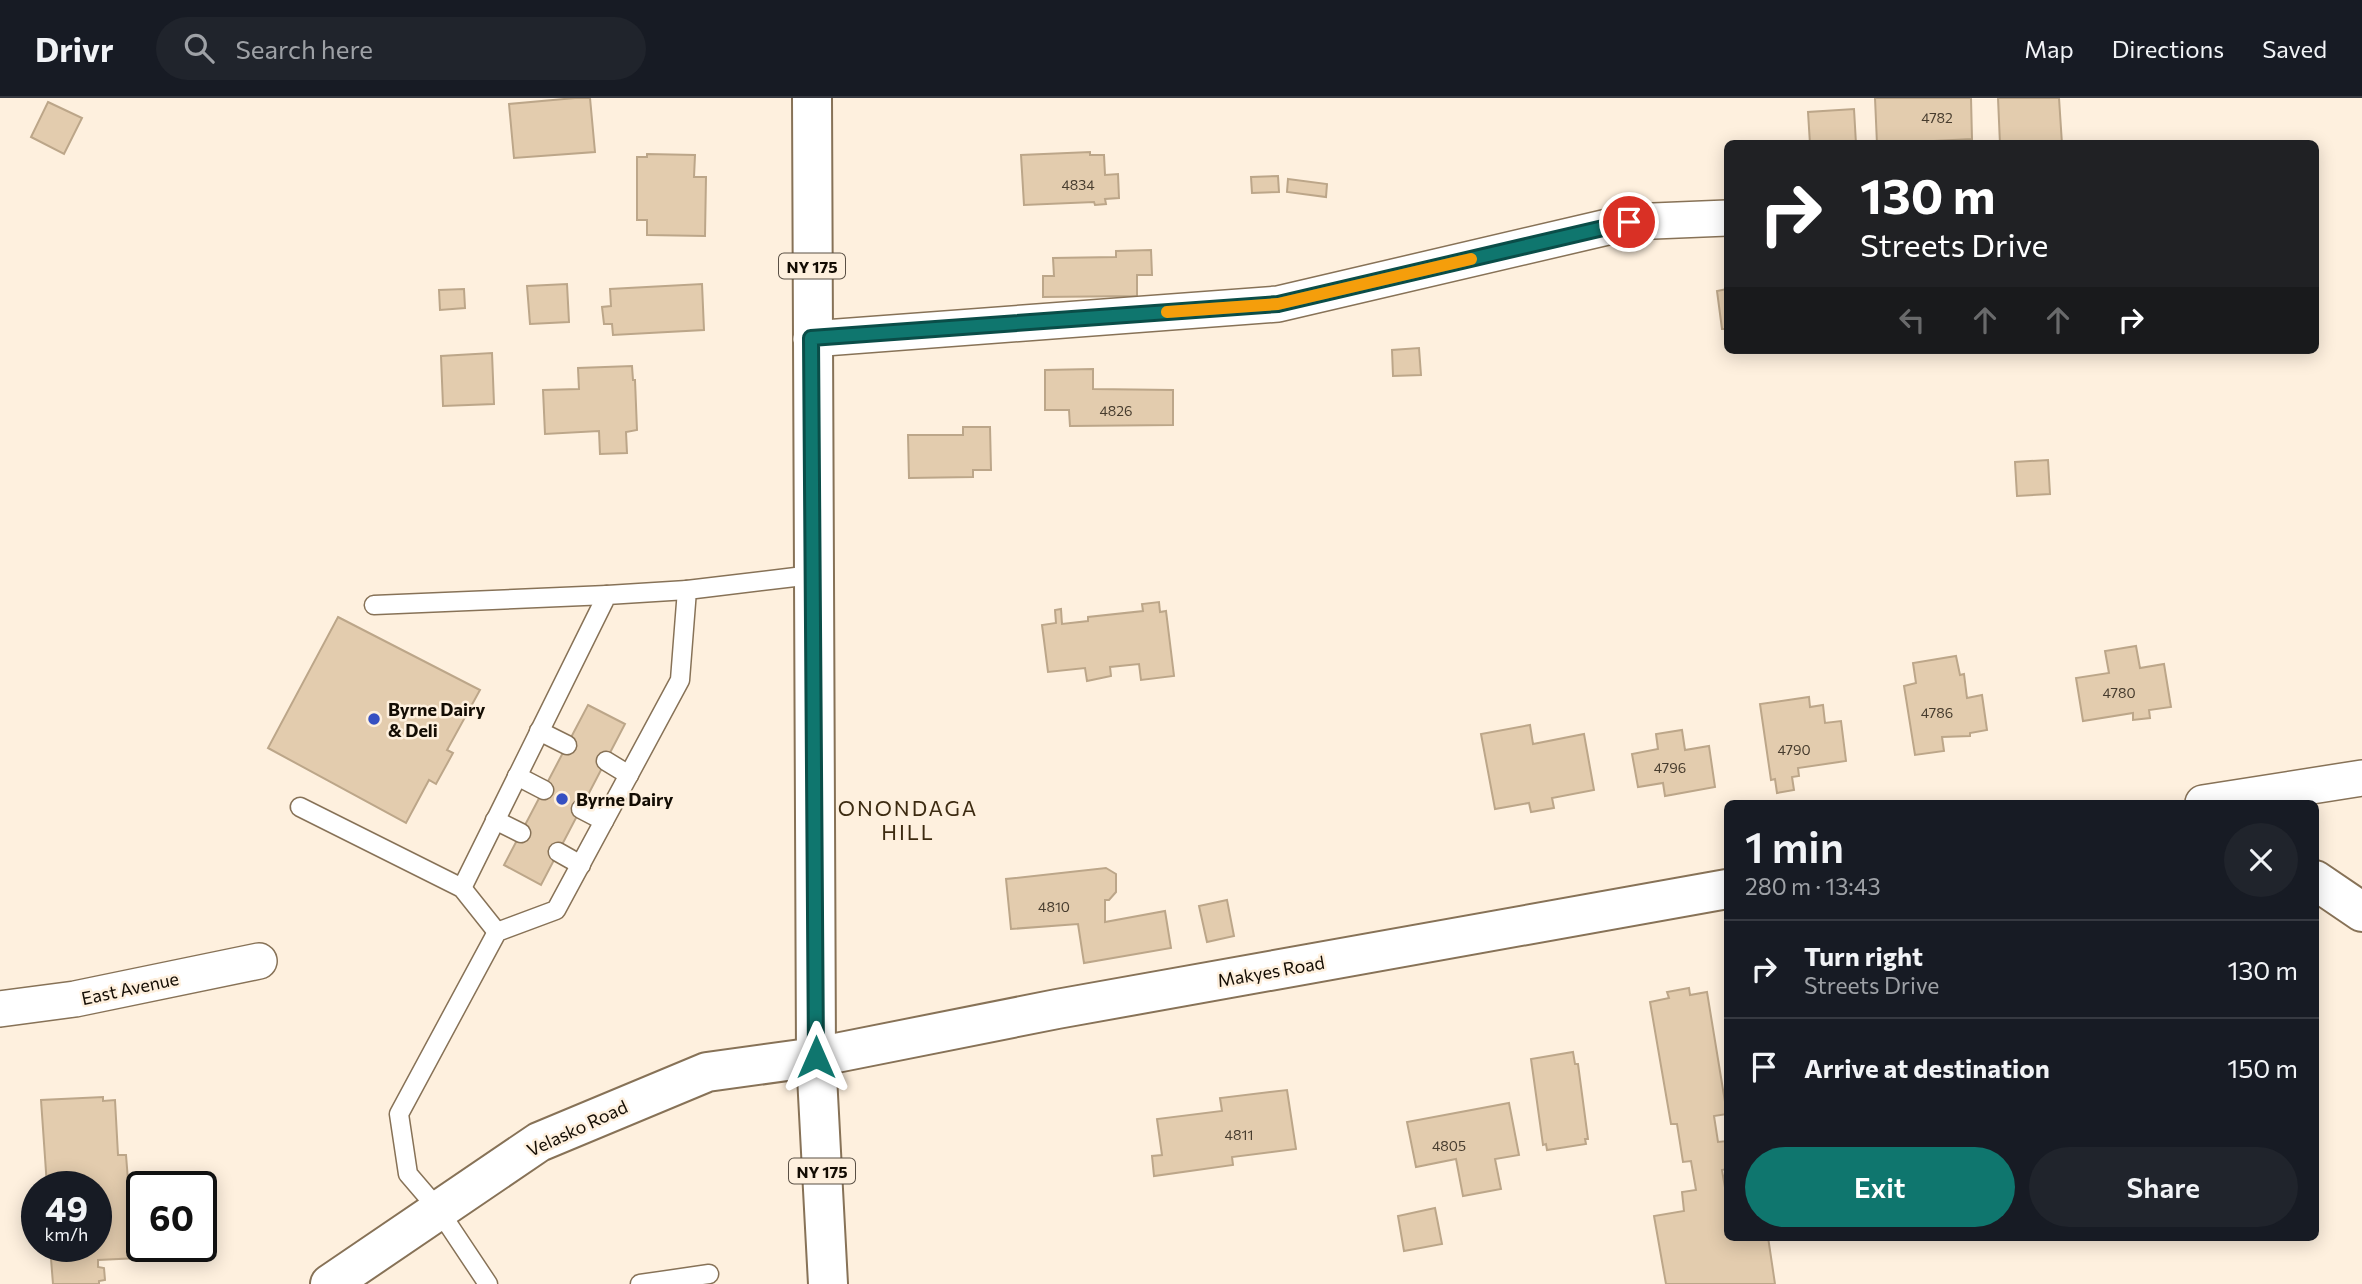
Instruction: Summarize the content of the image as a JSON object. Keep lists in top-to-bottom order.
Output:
{
  "streets": {
    "street": [
      "NY 175",
      "Makyes Road",
      "East Avenue",
      "Velasko Road"
    ]
  },
  "crossings": [
    ["NY 175", "Makyes Road"],
    ["NY 175", "Velasko Road"],
    ["Makyes Road", "Velasko Road"]
  ],
  "districts": ["ONONDAGA HILL"],
  "places": ["Byrne Dairy & Deli", "Byrne Dairy"],
  "house_numbers": [
    "4782",
    "4834",
    "4826",
    "4780",
    "4786",
    "4790",
    "4796",
    "4810",
    "4811",
    "4805"
  ],
  "page": {
    "header": "Drivr",
    "search": "Search here",
    "nav": ["Map", "Directions", "Saved"],
    "turn": ["130 m", "Streets Drive"],
    "heading": ["1 min", "280 m · 13:43"],
    "list": [
      {
        "name": "Turn right",
        "note": "Streets Drive",
        "value": "130 m"
      },
      {
        "name": "Arrive at destination",
        "value": "150 m"
      }
    ],
    "buttons": ["Exit", "Share"],
    "speed": "49 km/h",
    "limit": "60"
  }
}
